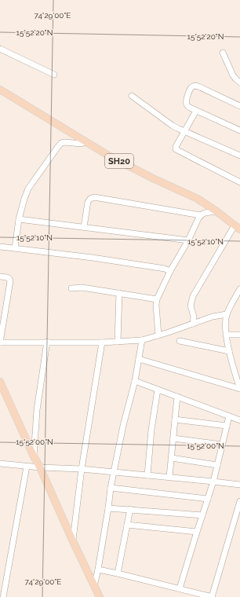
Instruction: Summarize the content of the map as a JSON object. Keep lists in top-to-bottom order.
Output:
{
  "streets": {
    "main road": ["SH20"]
  },
  "coordinates": [
    "74°29'00\"E",
    "15°52'20\"N",
    "15°52'10\"N",
    "15°52'00\"N"
  ]
}
